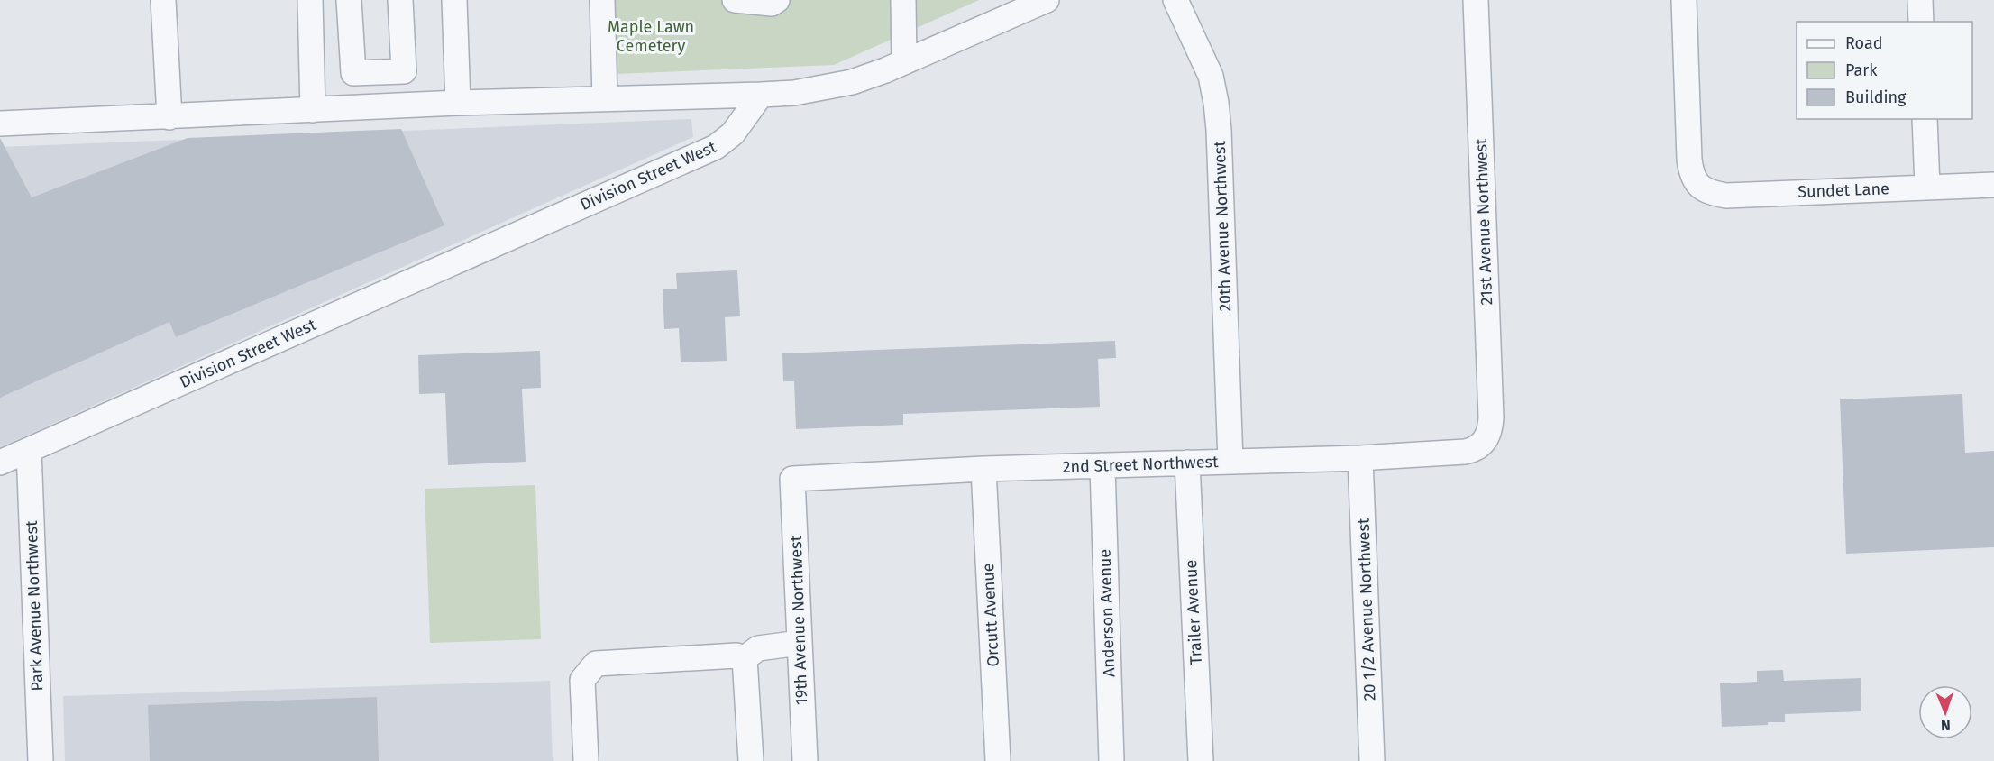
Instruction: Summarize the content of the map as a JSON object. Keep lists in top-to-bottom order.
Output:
{
  "streets": {
    "street": [
      "Division Street West",
      "Sundet Lane",
      "21st Avenue Northwest",
      "20th Avenue Northwest",
      "2nd Street Northwest",
      "Park Avenue Northwest",
      "20 1/2 Avenue Northwest",
      "Trailer Avenue",
      "Anderson Avenue",
      "Orcutt Avenue",
      "19th Avenue Northwest"
    ]
  },
  "crossings": [
    ["Division Street West", "Park Avenue Northwest"],
    ["21st Avenue Northwest", "2nd Street Northwest"],
    ["20th Avenue Northwest", "2nd Street Northwest"],
    ["2nd Street Northwest", "20 1/2 Avenue Northwest"],
    ["2nd Street Northwest", "Trailer Avenue"],
    ["2nd Street Northwest", "Anderson Avenue"],
    ["2nd Street Northwest", "Orcutt Avenue"],
    ["2nd Street Northwest", "19th Avenue Northwest"]
  ],
  "parks": ["Maple Lawn Cemetery"],
  "legend": ["Road", "Park", "Building"],
  "north": "bottom"
}
